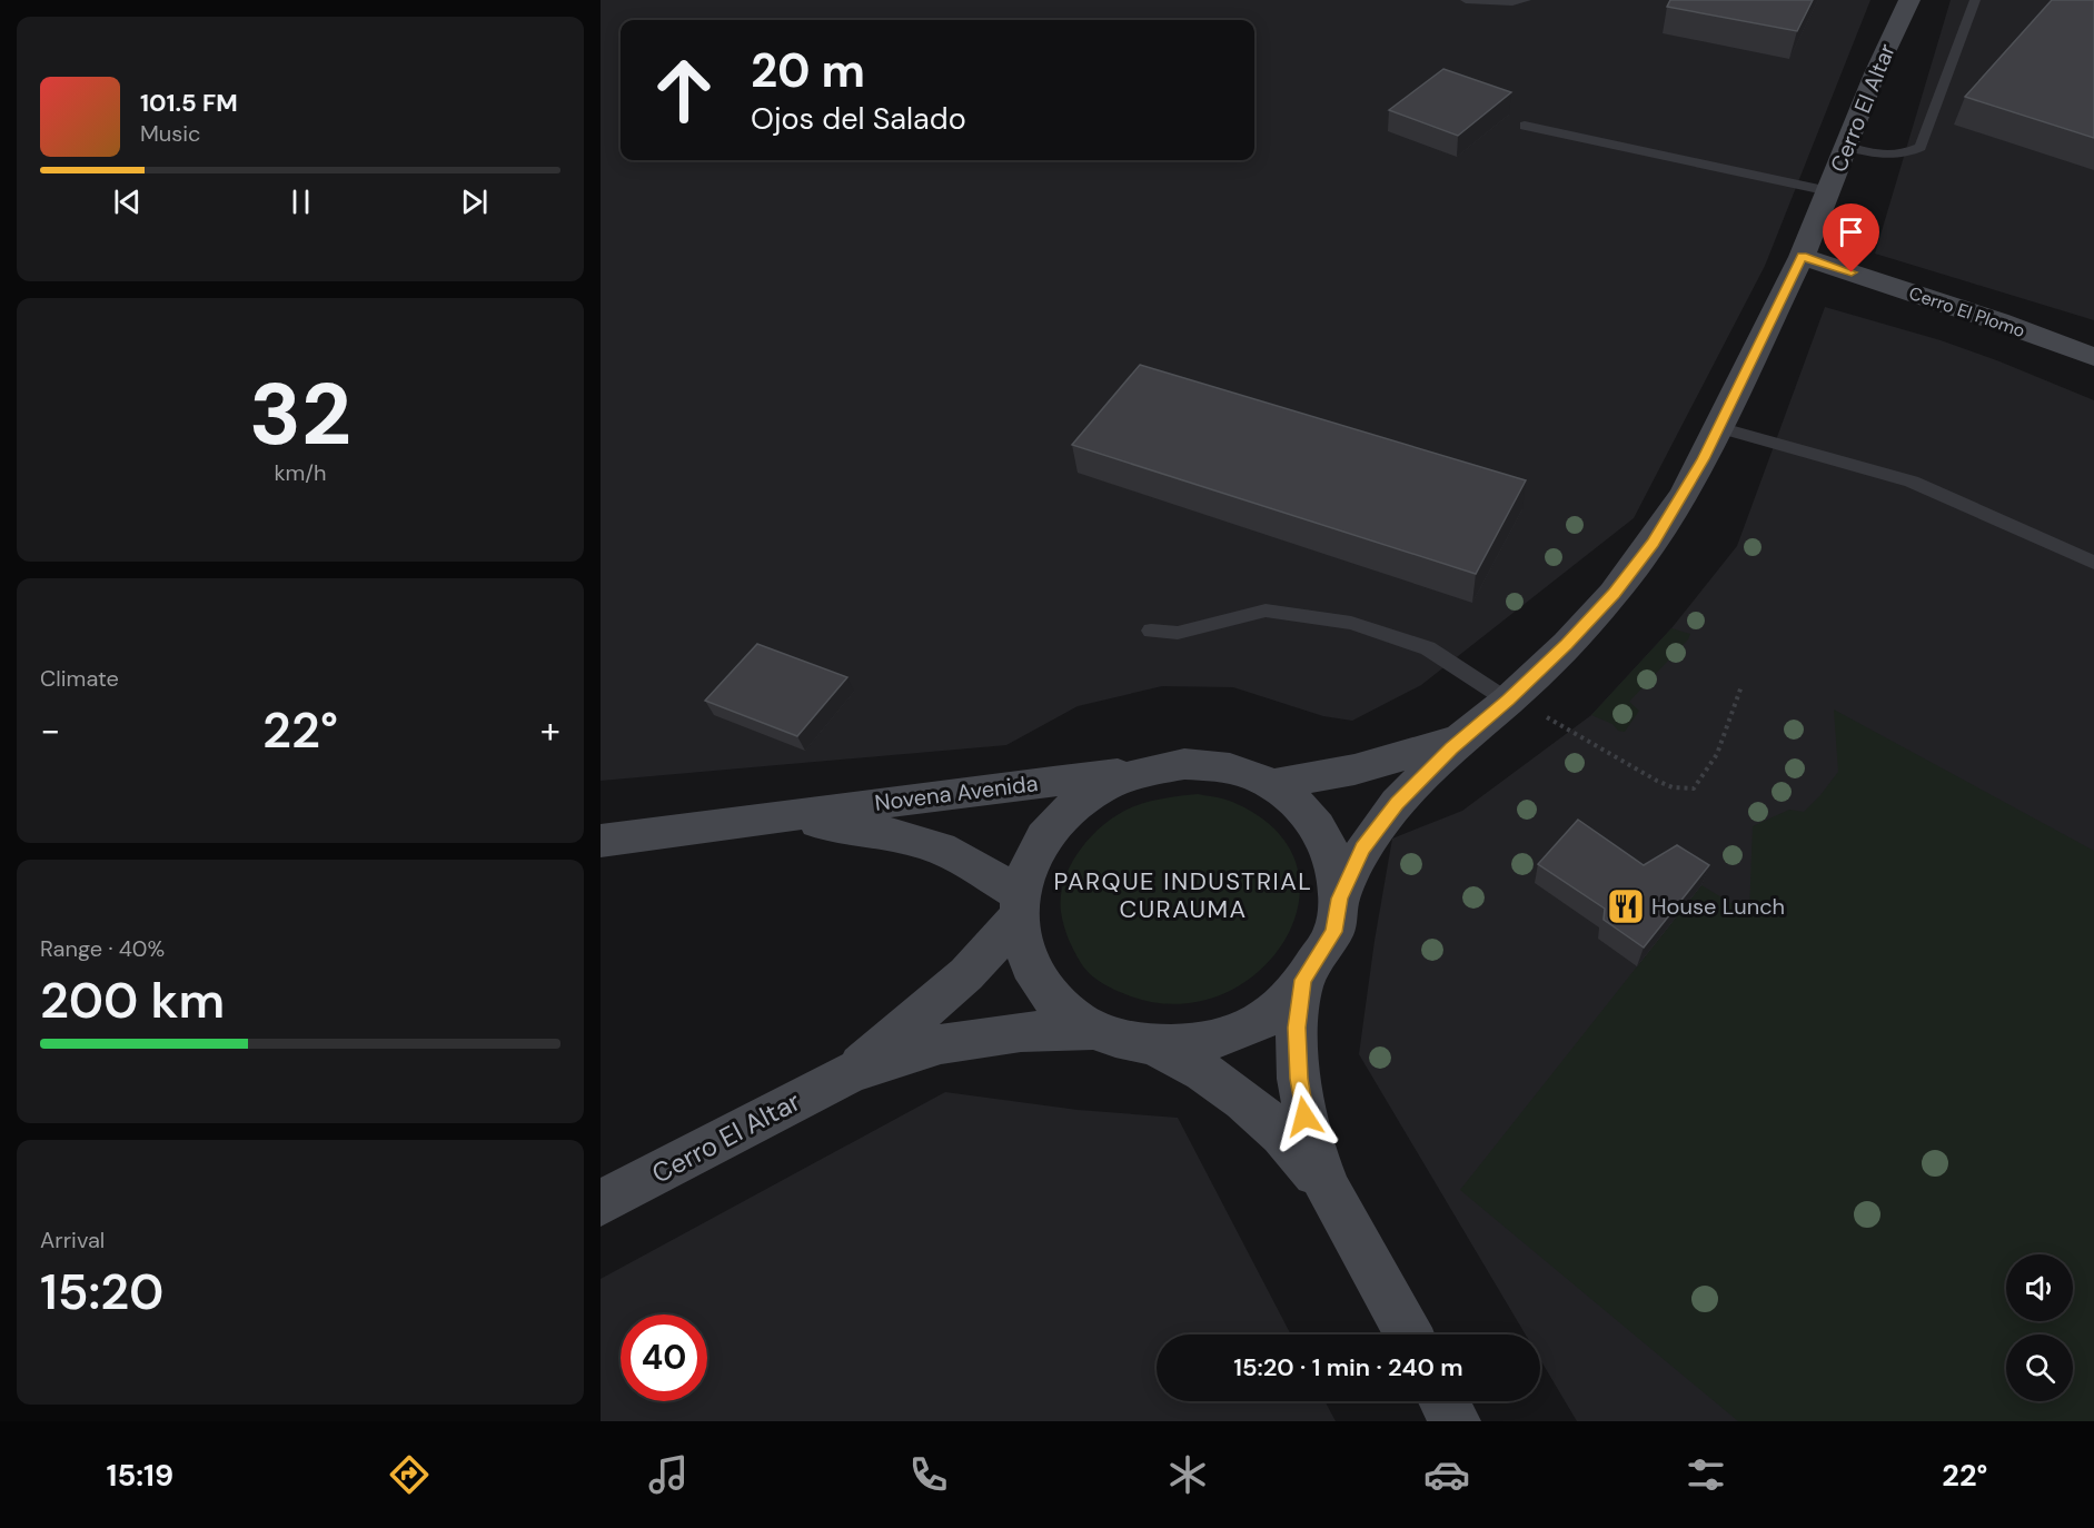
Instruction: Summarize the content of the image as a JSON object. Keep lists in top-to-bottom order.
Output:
{
  "streets": {
    "street": ["Cerro El Altar", "Cerro El Plomo", "Novena Avenida"]
  },
  "crossings": [
    ["Cerro El Altar", "Cerro El Plomo"],
    ["Cerro El Altar", "Novena Avenida"]
  ],
  "districts": ["PARQUE INDUSTRIAL CURAUMA"],
  "places": {
    "restaurant": ["House Lunch"]
  },
  "page": {
    "turn": ["20 m", "Ojos del Salado"],
    "song": ["101.5 FM", "Music"],
    "tile": [
      ["32", "km/h"],
      "Climate",
      ["Range · 40%", "200 km"],
      ["Arrival", "15:20"]
    ],
    "heat": ["−", "22°", "+"],
    "limit": "40",
    "trip": "15:20 · 1 min · 240 m",
    "tabs": ["15:19", "22°"]
  }
}
